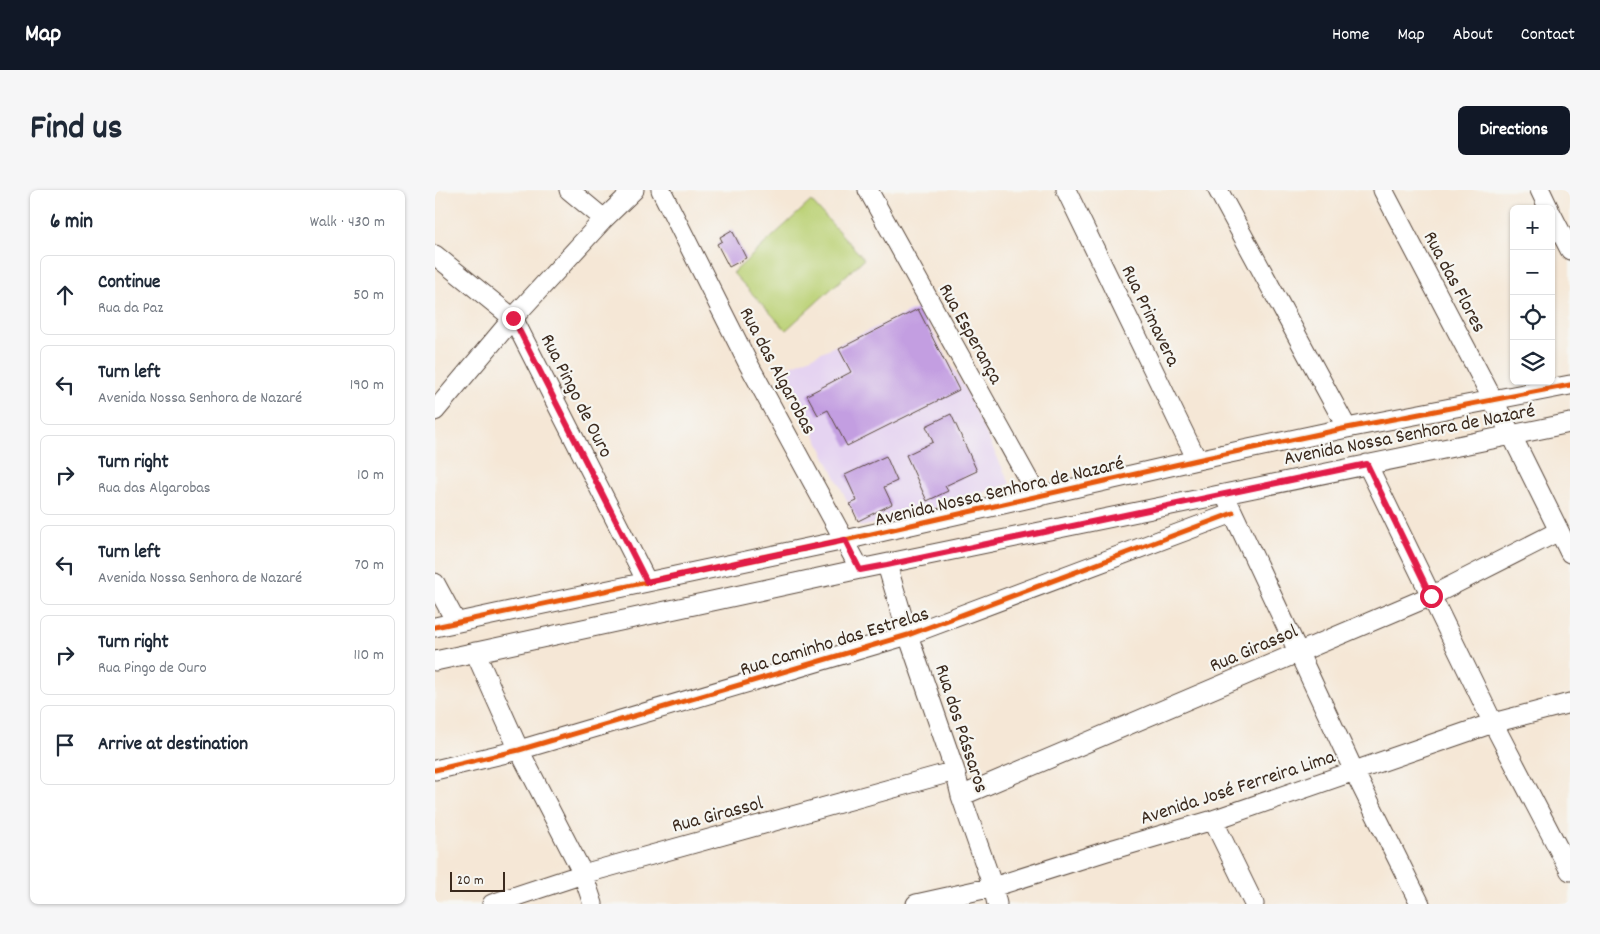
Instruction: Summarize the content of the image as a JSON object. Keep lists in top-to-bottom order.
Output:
{
  "streets": {
    "street": [
      "Rua das Flores",
      "Rua Primavera",
      "Rua Esperança",
      "Rua das Algarobas",
      "Rua Pingo de Ouro",
      "Avenida Nossa Senhora de Nazaré",
      "Rua Caminho das Estrelas",
      "Rua Girassol",
      "Rua dos Pássaros",
      "Avenida José Ferreira Lima"
    ]
  },
  "crossings": [
    ["Rua das Flores", "Avenida Nossa Senhora de Nazaré"],
    ["Rua das Flores", "Rua Girassol"],
    ["Rua Primavera", "Avenida Nossa Senhora de Nazaré"],
    ["Rua Esperança", "Avenida Nossa Senhora de Nazaré"],
    ["Rua das Algarobas", "Avenida Nossa Senhora de Nazaré"],
    ["Rua Pingo de Ouro", "Avenida Nossa Senhora de Nazaré"],
    ["Avenida Nossa Senhora de Nazaré", "Rua dos Pássaros"],
    ["Rua Caminho das Estrelas", "Rua dos Pássaros"],
    ["Rua Girassol", "Rua dos Pássaros"],
    ["Rua dos Pássaros", "Avenida José Ferreira Lima"]
  ],
  "scale_bar": "20 m",
  "page": {
    "header": "Map",
    "nav": [
      "Home",
      "Map",
      "About",
      "Contact"
    ],
    "title": "Find us",
    "buttons": "Directions",
    "heading": ["6 min", "Walk · 430 m"],
    "map_buttons": ["+", "−"],
    "list": [
      ["Continue", "Rua da Paz", "50 m"],
      ["Turn left", "Avenida Nossa Senhora de Nazaré", "190 m"],
      ["Turn right", "Rua das Algarobas", "10 m"],
      ["Turn left", "Avenida Nossa Senhora de Nazaré", "70 m"],
      ["Turn right", "Rua Pingo de Ouro", "110 m"],
      "Arrive at destination"
    ],
    "scale": "20 m"
  }
}
